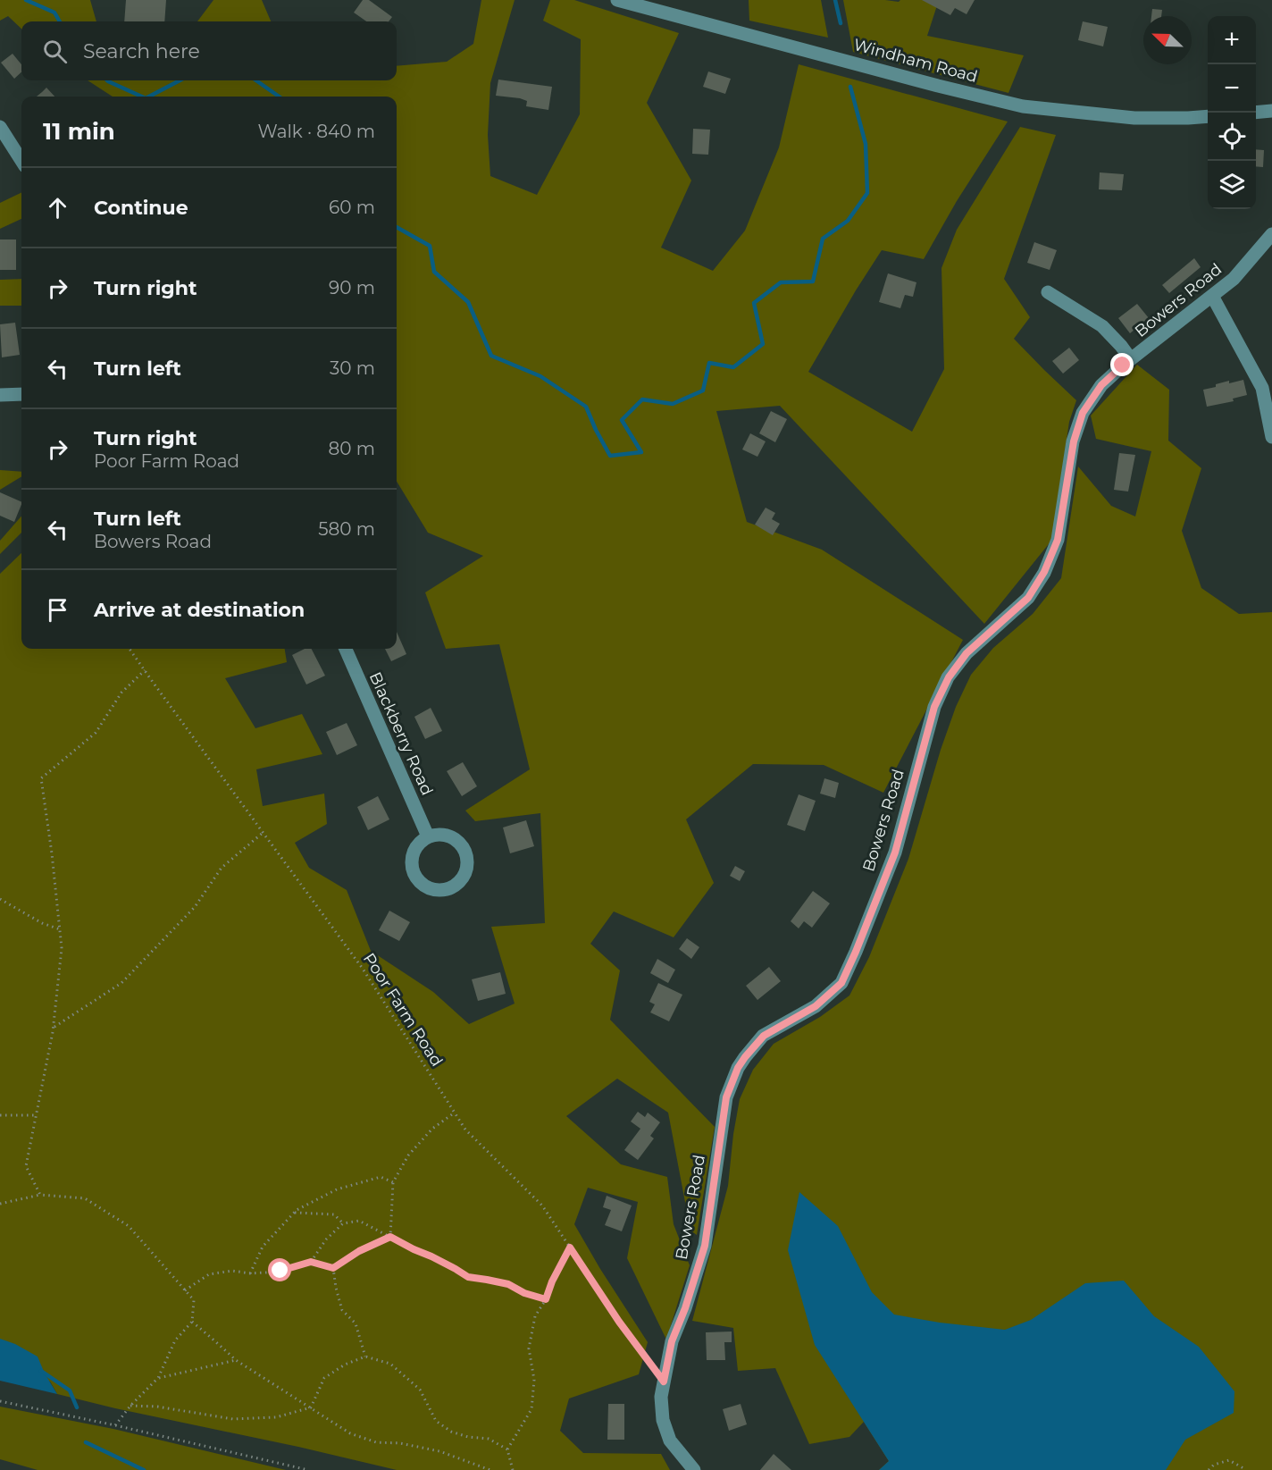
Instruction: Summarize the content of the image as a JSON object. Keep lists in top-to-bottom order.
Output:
{
  "streets": {
    "street": ["Windham Road", "Bowers Road", "Blackberry Road"],
    "path": ["Poor Farm Road"]
  },
  "crossings": [
    ["Bowers Road", "Poor Farm Road"]
  ],
  "north": "top left",
  "page": {
    "map_buttons": ["+", "−"],
    "search": "Search here",
    "heading": ["11 min", "Walk · 840 m"],
    "list": [
      ["Continue", "60 m"],
      ["Turn right", "90 m"],
      ["Turn left", "30 m"],
      ["Turn right", "Poor Farm Road", "80 m"],
      ["Turn left", "Bowers Road", "580 m"],
      "Arrive at destination"
    ]
  }
}
